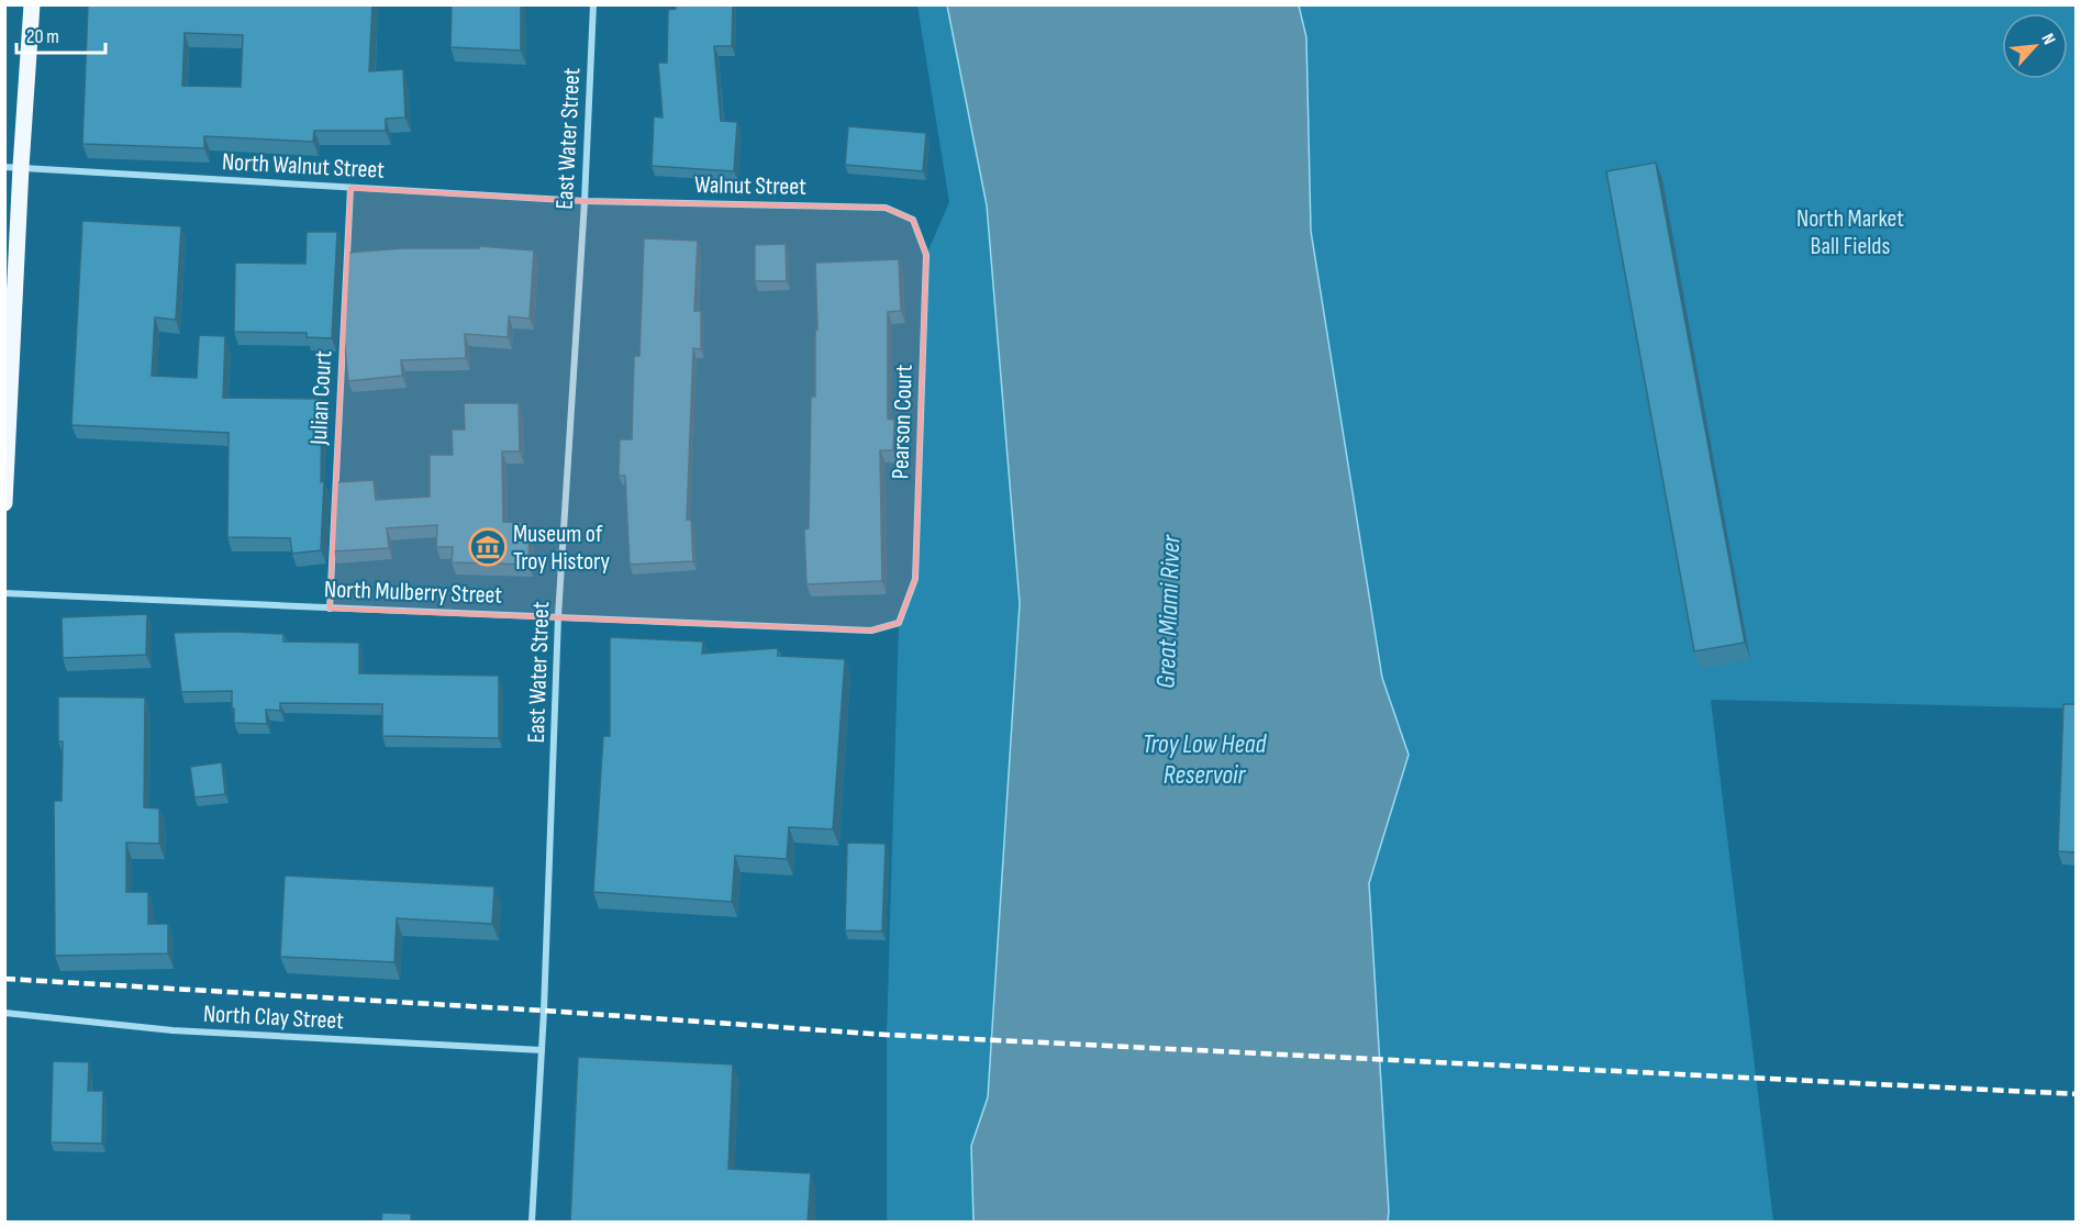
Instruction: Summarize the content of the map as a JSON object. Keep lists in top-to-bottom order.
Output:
{
  "streets": {
    "street": [
      "East Water Street",
      "North Walnut Street",
      "Walnut Street",
      "Julian Court",
      "Pearson Court",
      "North Mulberry Street",
      "North Clay Street"
    ]
  },
  "crossings": [
    ["East Water Street", "North Walnut Street"],
    ["East Water Street", "Walnut Street"],
    ["East Water Street", "North Mulberry Street"],
    ["East Water Street", "North Clay Street"],
    ["North Walnut Street", "Walnut Street"],
    ["North Walnut Street", "Julian Court"],
    ["Walnut Street", "Pearson Court"],
    ["Julian Court", "North Mulberry Street"],
    ["Pearson Court", "North Mulberry Street"]
  ],
  "water": ["Great Miami River", "Troy Low Head Reservoir"],
  "parks": ["North Market Ball Fields"],
  "places": {
    "museum": ["Museum of Troy History"]
  },
  "scale_bar": "20 m",
  "north": "top right"
}
